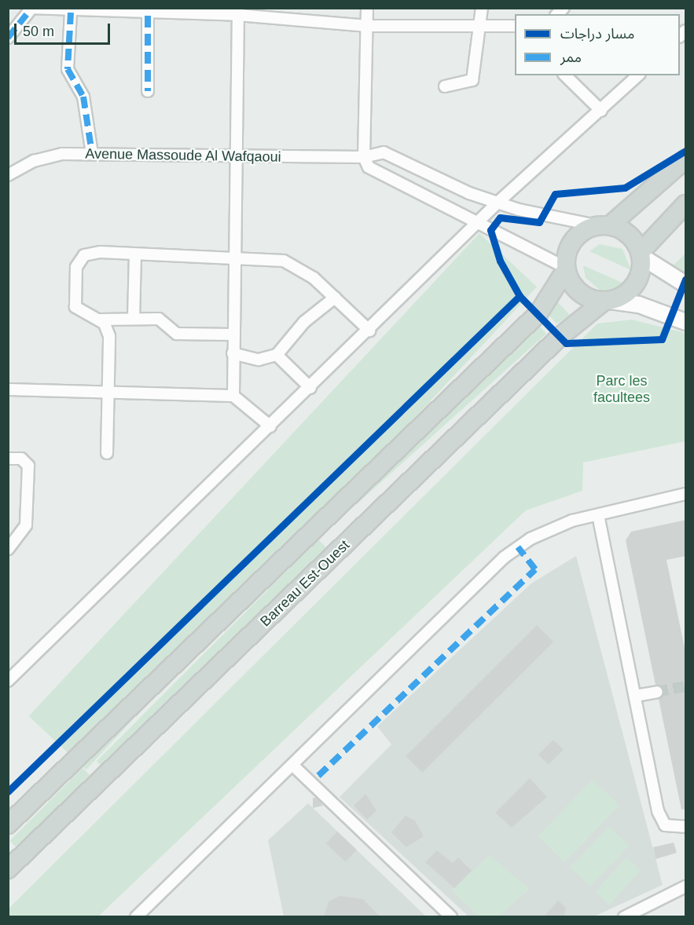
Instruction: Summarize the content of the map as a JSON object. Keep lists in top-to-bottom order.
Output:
{
  "streets": {
    "main road": ["Barreau Est-Ouest"],
    "street": ["Avenue Massoude Al Wafqaoui"]
  },
  "crossings": [
    ["Avenue Massoude Al Wafqaoui", "Barreau Est-Ouest"]
  ],
  "parks": ["Parc les facultees"],
  "legend": ["مسار دراجات", "ممر"],
  "scale_bar": "50 m"
}
